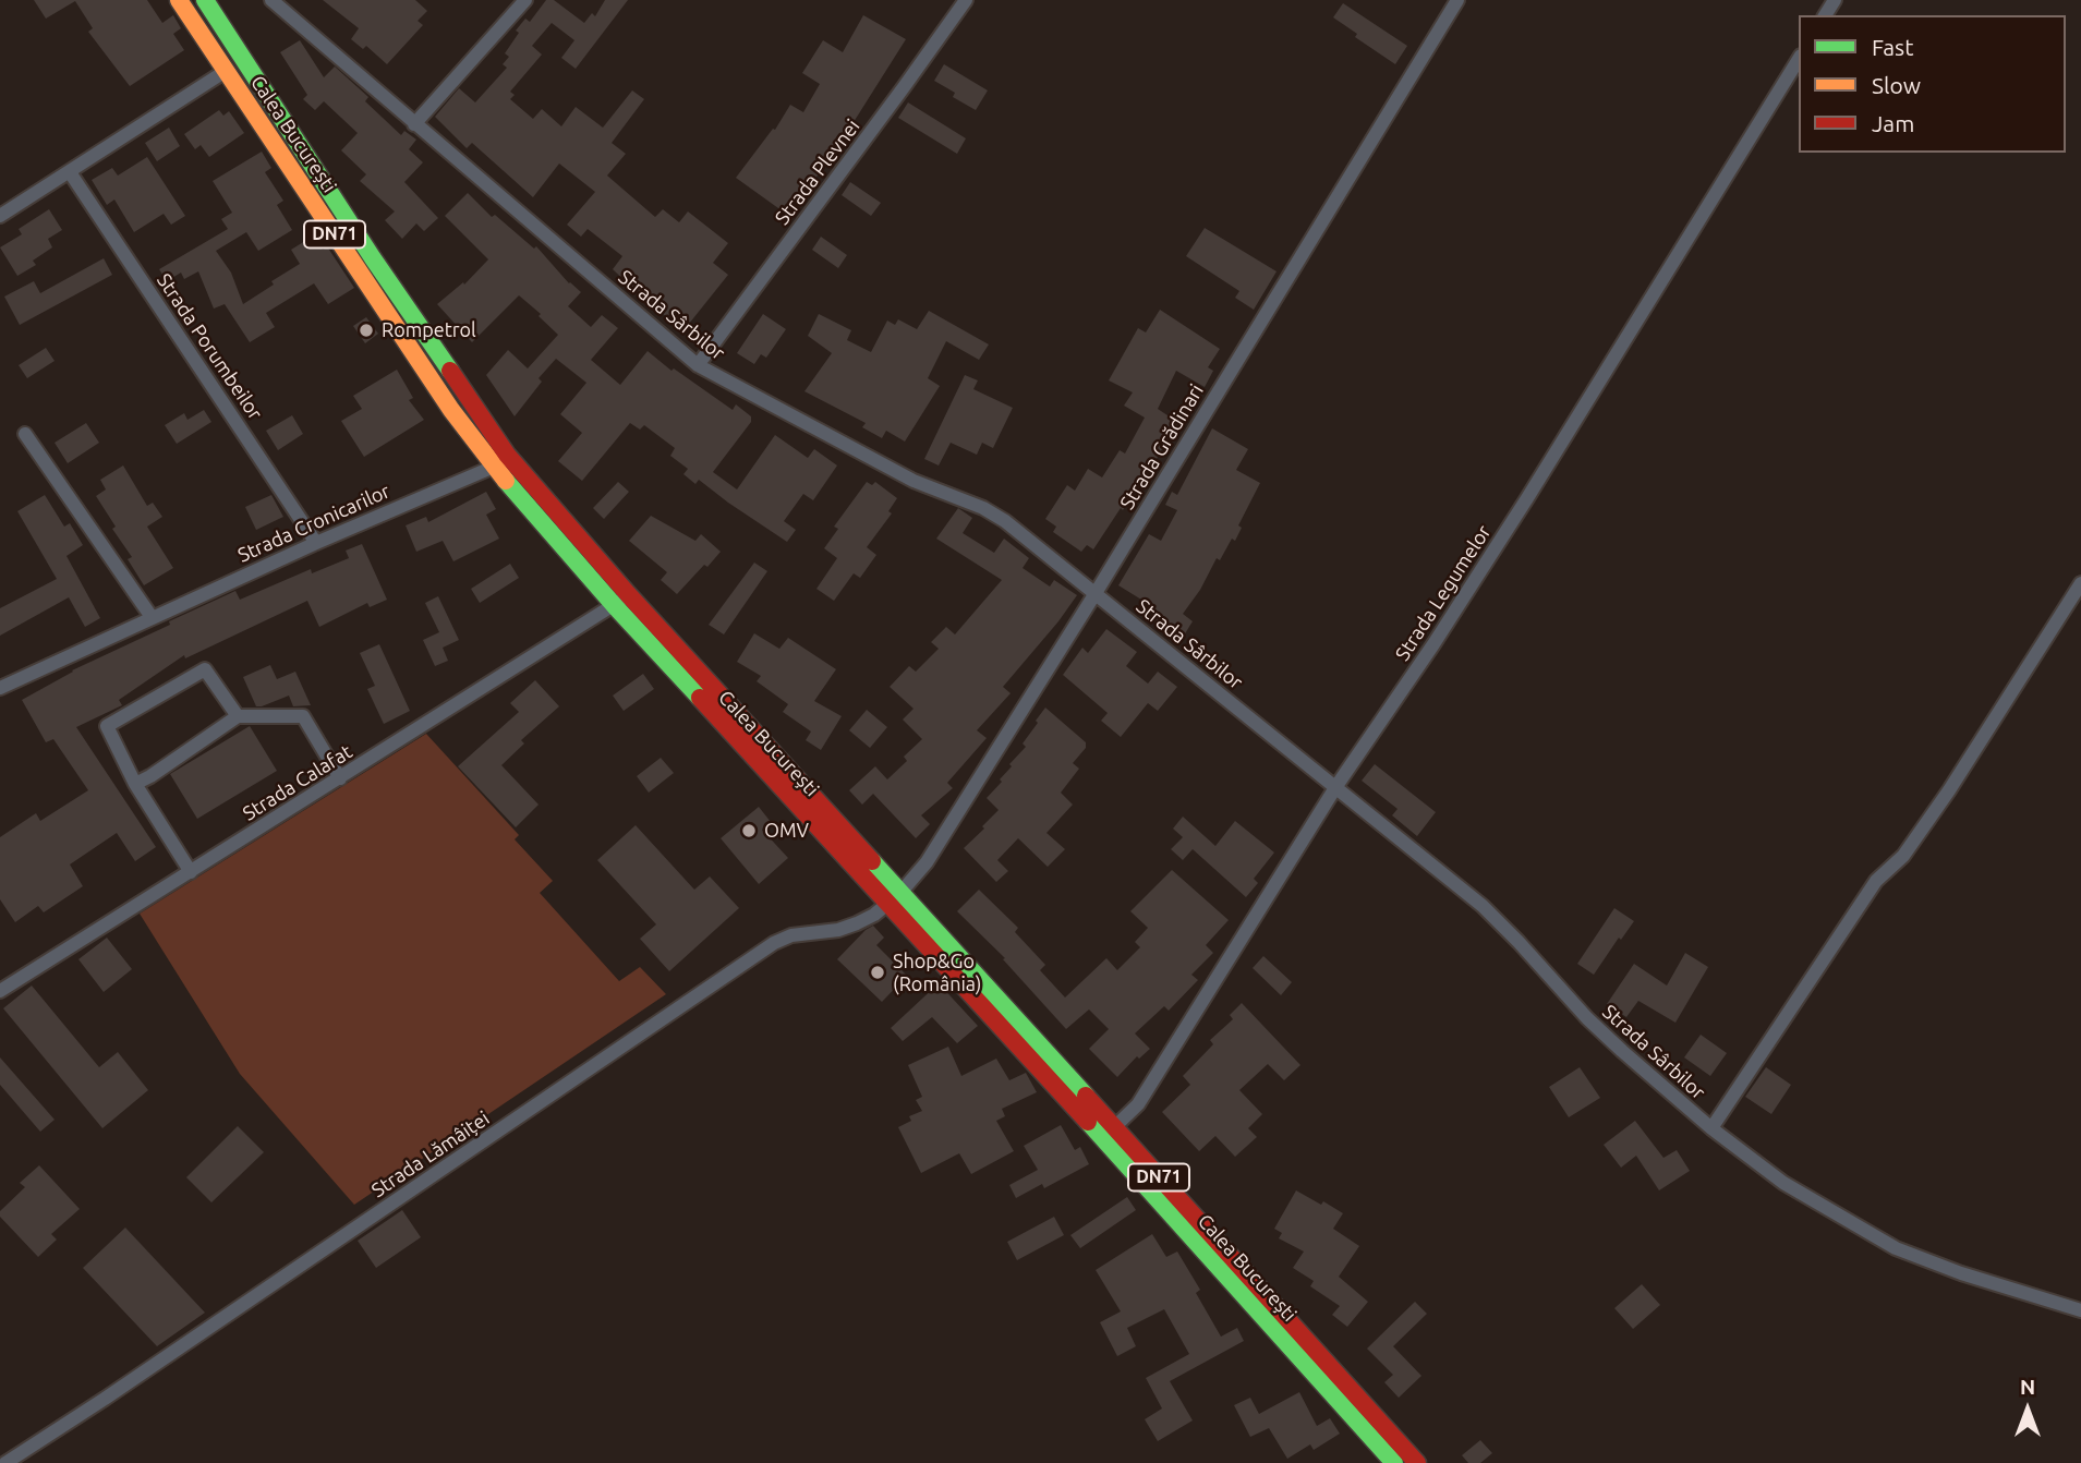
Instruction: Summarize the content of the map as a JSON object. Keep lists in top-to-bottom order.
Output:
{
  "streets": {
    "main road": ["Calea București", "DN71"],
    "street": [
      "Strada Plevnei",
      "Strada Sârbilor",
      "Strada Porumbeilor",
      "Strada Grădinari",
      "Strada Cronicarilor",
      "Strada Legumelor",
      "Strada Calafat",
      "Strada Lămâiței"
    ]
  },
  "crossings": [
    ["Calea București", "Strada Grădinari"],
    ["Calea București", "Strada Cronicarilor"],
    ["Calea București", "Strada Legumelor"],
    ["Calea București", "Strada Calafat"],
    ["Calea București", "Strada Lămâiței"],
    ["Strada Plevnei", "Strada Sârbilor"],
    ["Strada Sârbilor", "Strada Grădinari"],
    ["Strada Sârbilor", "Strada Legumelor"],
    ["Strada Porumbeilor", "Strada Cronicarilor"],
    ["Strada Grădinari", "Strada Lămâiței"]
  ],
  "places": ["Rompetrol", "OMV", "Shop&Go (România)"],
  "legend": ["Fast", "Slow", "Jam"],
  "north": "top"
}
